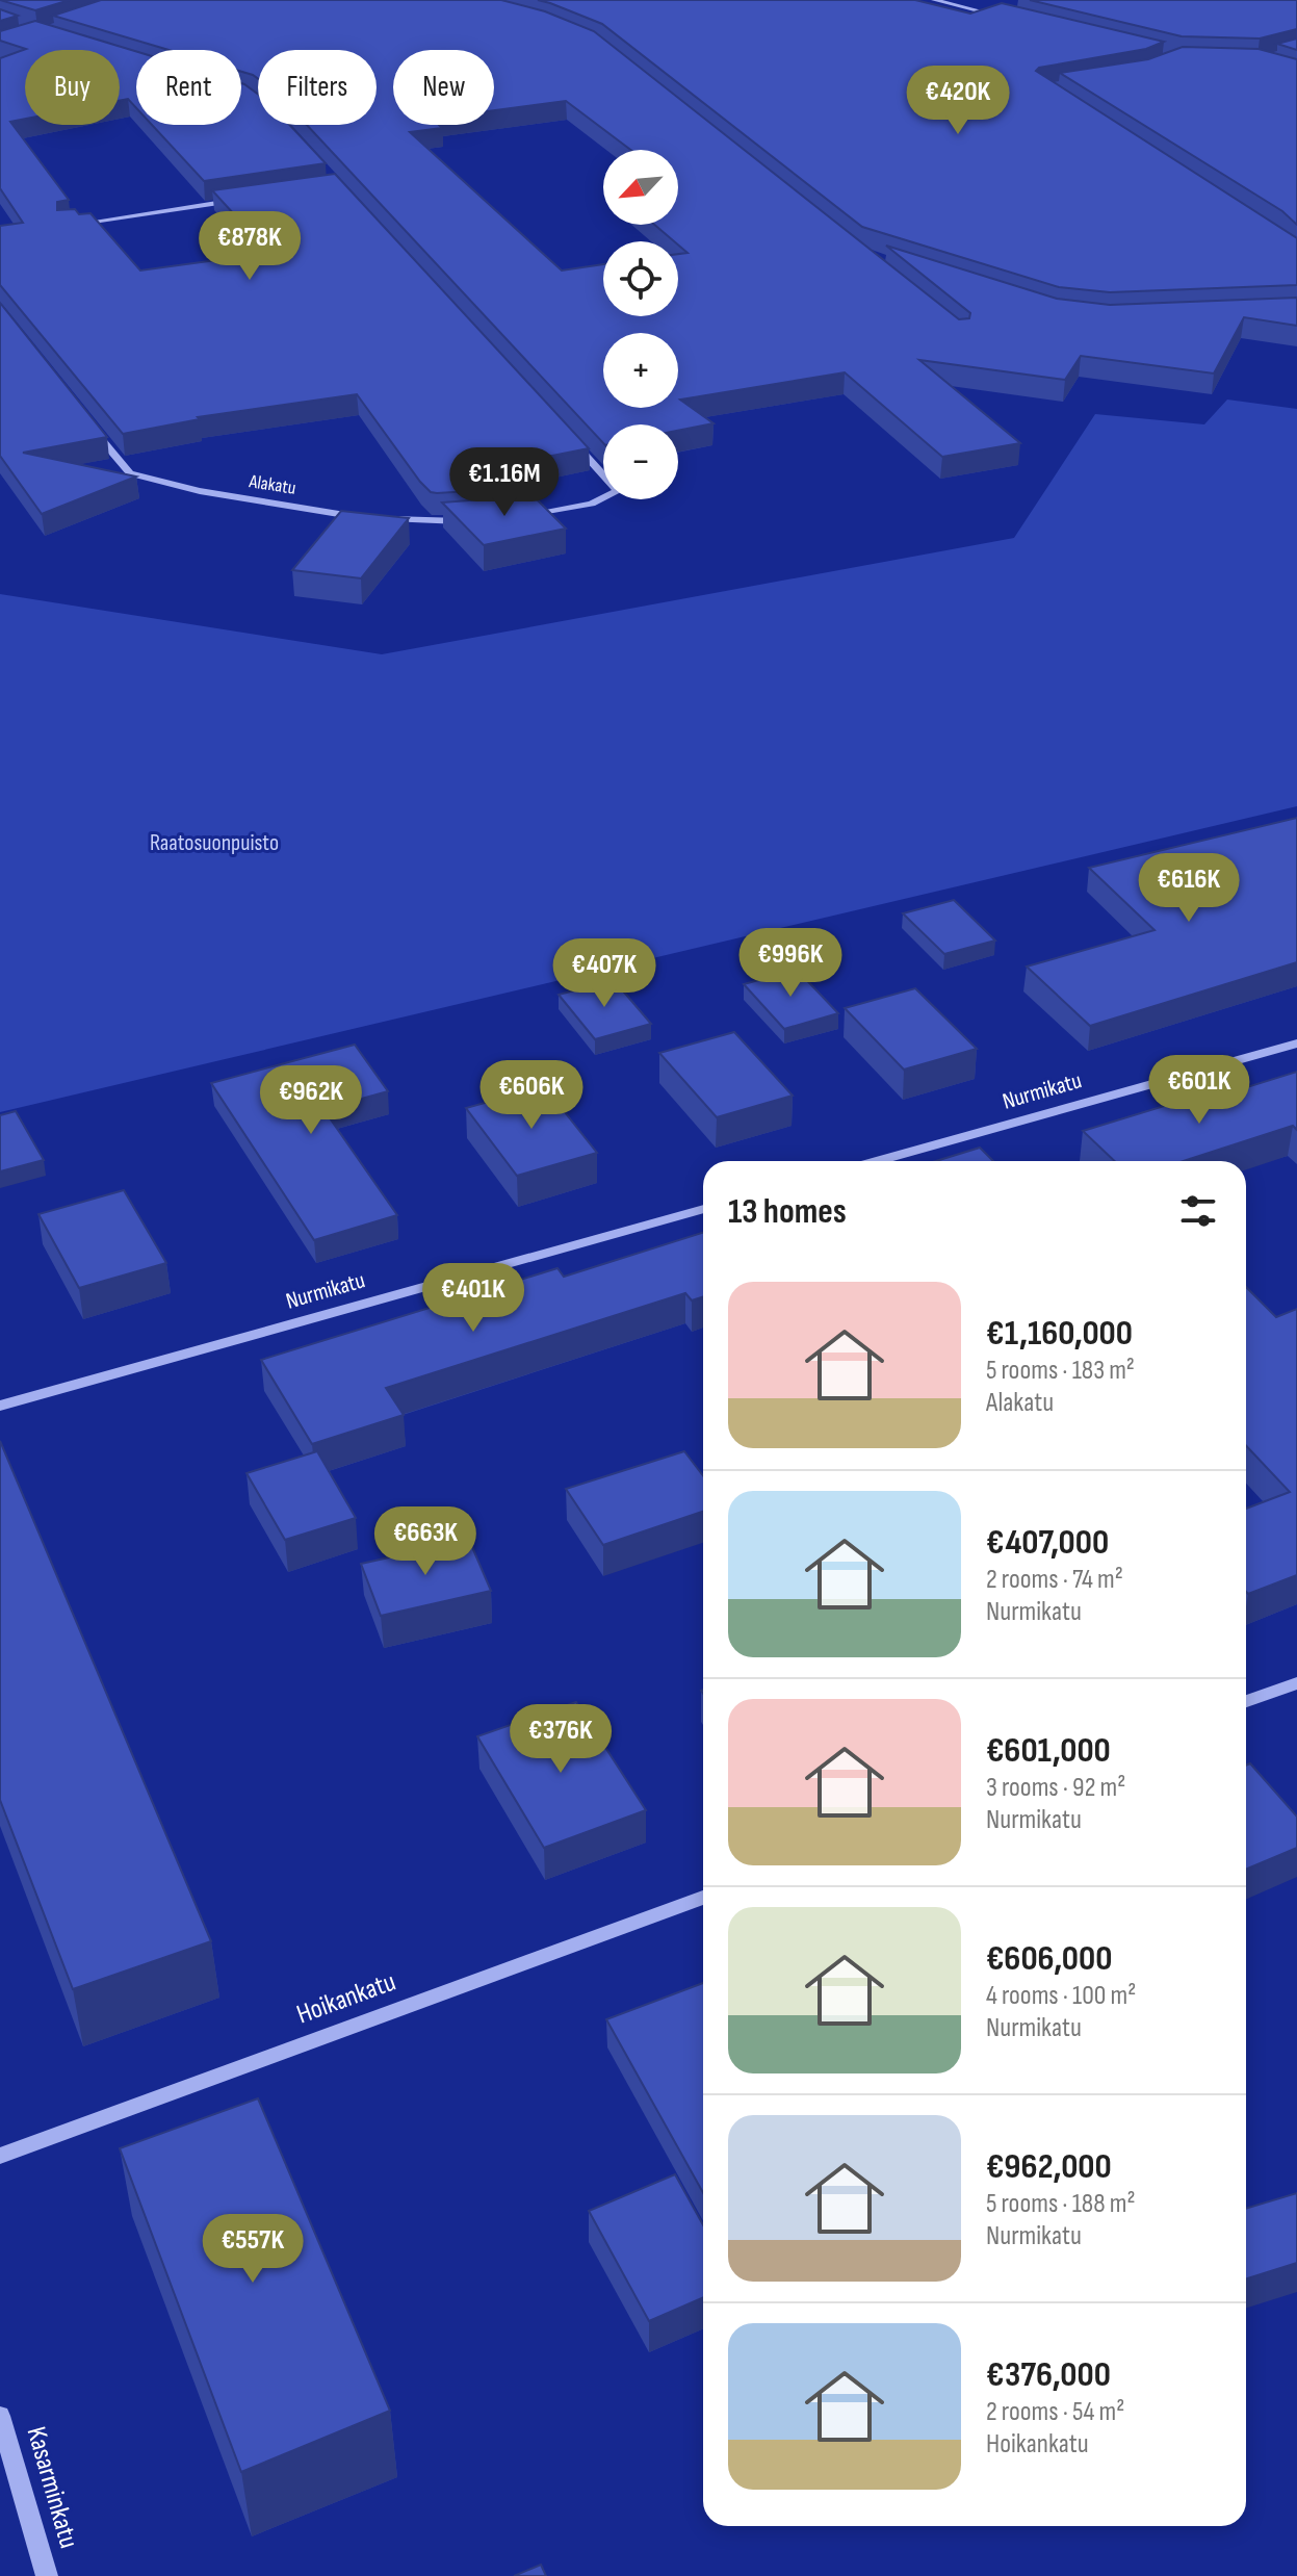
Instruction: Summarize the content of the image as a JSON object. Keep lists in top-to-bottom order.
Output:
{
  "streets": {
    "street": [
      "Alakatu",
      "Nurmikatu",
      "Hoikankatu",
      "Kasarminkatu"
    ]
  },
  "parks": ["Raatosuonpuisto"],
  "north": "bottom left",
  "page": {
    "chip": [
      "Buy",
      "Rent",
      "Filters",
      "New"
    ],
    "price": [
      "€420K",
      "€878K",
      "€1.16M",
      "€616K",
      "€996K",
      "€407K",
      "€601K",
      "€606K",
      "€962K",
      "€401K",
      "€663K",
      "€376K",
      "€557K"
    ],
    "map_buttons": ["+", "−"],
    "heading": "13 homes",
    "list": [
      {
        "name": "€1,160,000",
        "note": "5 rooms · 183 m² · Alakatu"
      },
      {
        "name": "€407,000",
        "note": "2 rooms · 74 m² · Nurmikatu"
      },
      {
        "name": "€601,000",
        "note": "3 rooms · 92 m² · Nurmikatu"
      },
      {
        "name": "€606,000",
        "note": "4 rooms · 100 m² · Nurmikatu"
      },
      {
        "name": "€962,000",
        "note": "5 rooms · 188 m² · Nurmikatu"
      },
      {
        "name": "€376,000",
        "note": "2 rooms · 54 m² · Hoikankatu"
      }
    ]
  }
}
